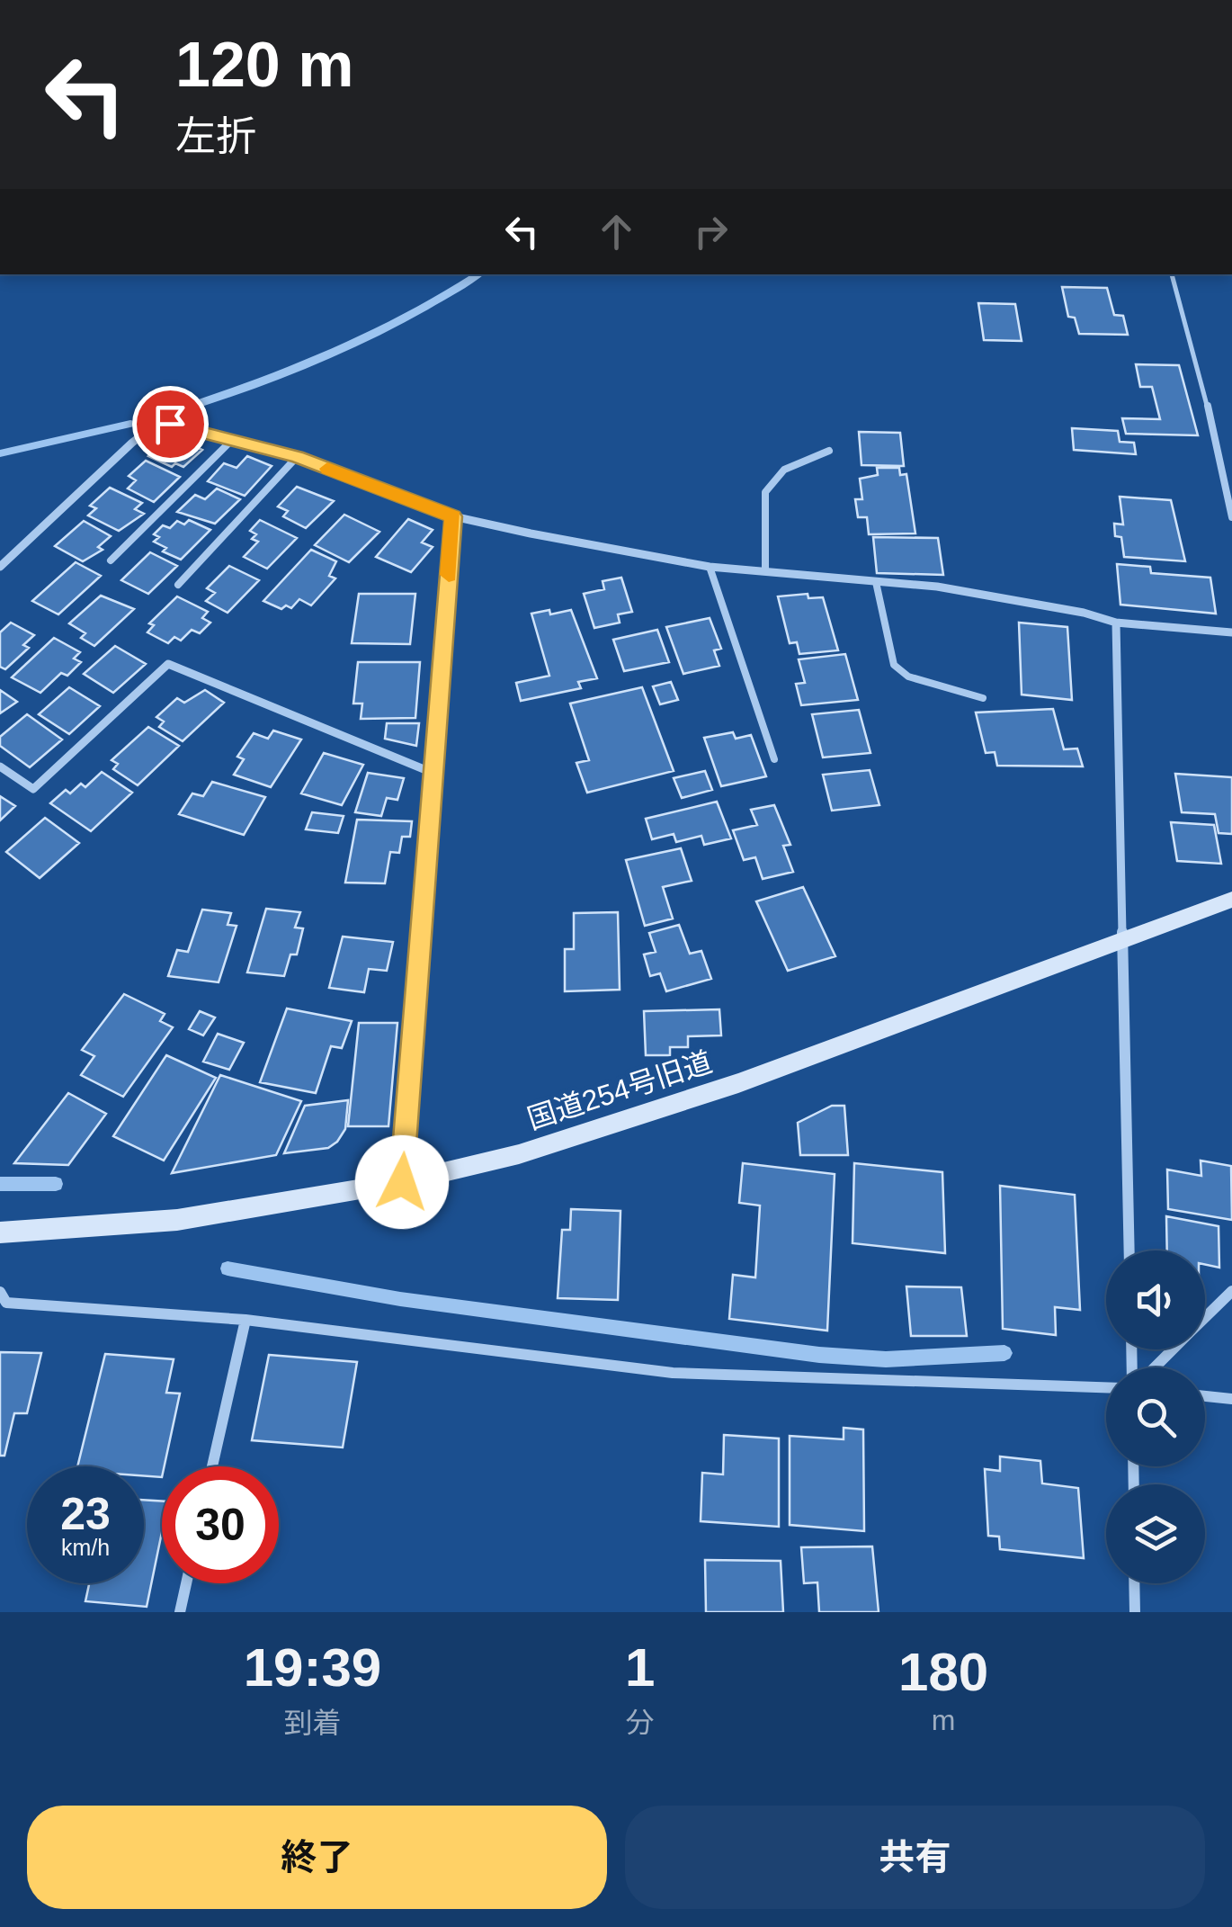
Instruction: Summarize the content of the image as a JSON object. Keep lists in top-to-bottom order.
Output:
{
  "streets": {
    "street": ["国道254号旧道"]
  },
  "page": {
    "turn": ["120 m", "左折"],
    "speed": "23 km/h",
    "limit": "30",
    "eta": [
      "19:39",
      "到着",
      "1",
      "分",
      "180",
      "m"
    ],
    "buttons": ["終了", "共有"]
  }
}
